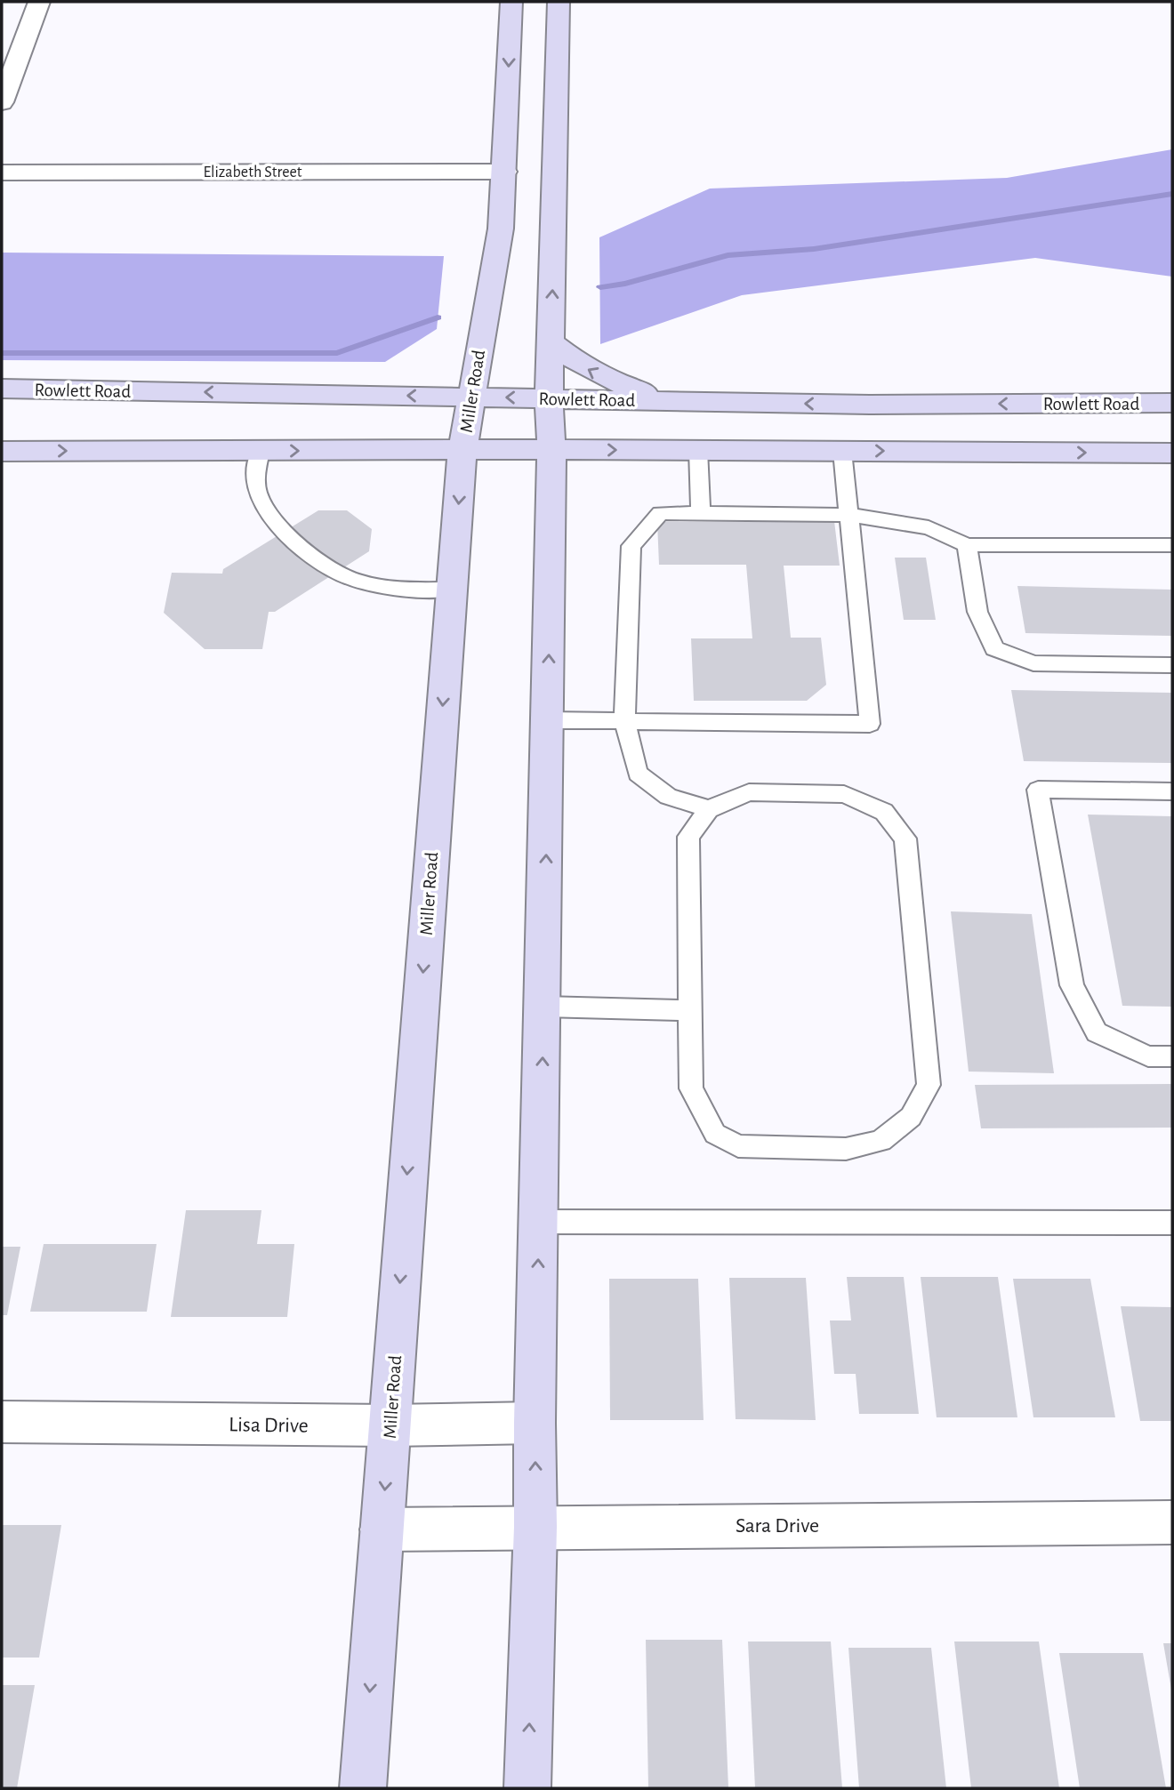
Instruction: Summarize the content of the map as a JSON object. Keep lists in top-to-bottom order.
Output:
{
  "streets": {
    "main road": ["Rowlett Road", "Miller Road"],
    "street": ["Elizabeth Street", "Lisa Drive", "Sara Drive"]
  },
  "crossings": [
    ["Elizabeth Street", "Miller Road"],
    ["Rowlett Road", "Miller Road"],
    ["Miller Road", "Lisa Drive"],
    ["Miller Road", "Sara Drive"]
  ]
}
